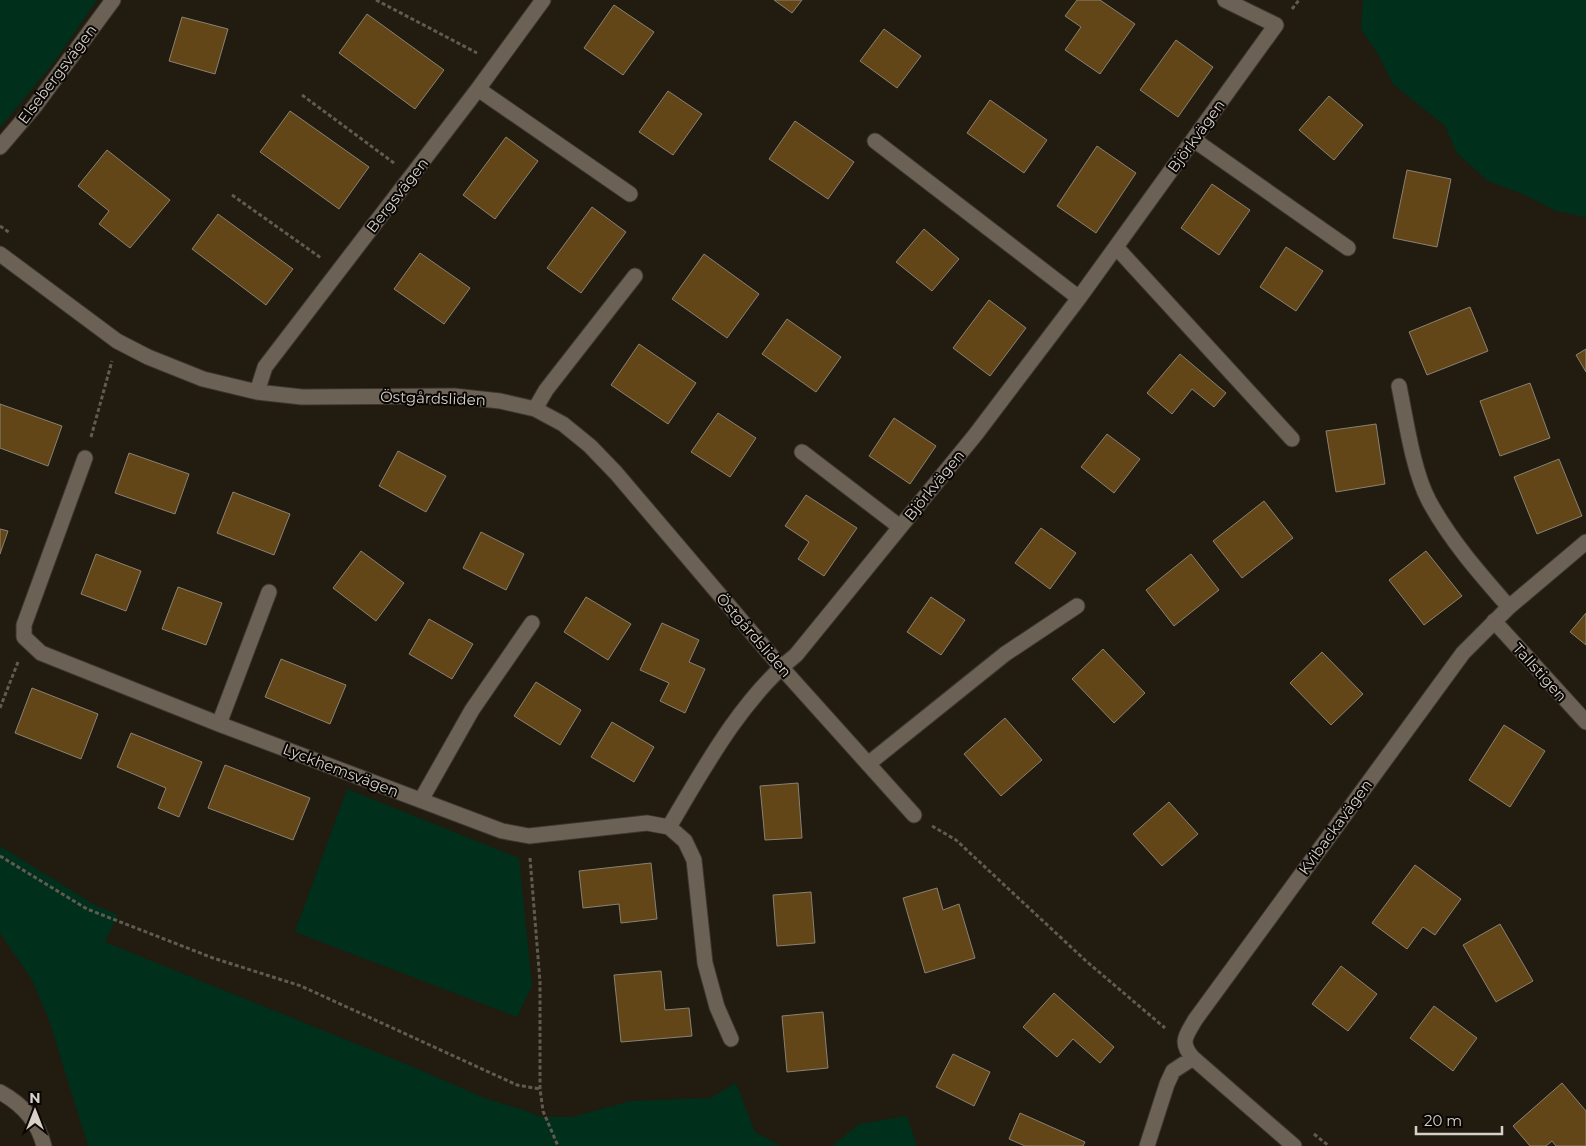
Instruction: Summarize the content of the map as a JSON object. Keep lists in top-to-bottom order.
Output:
{
  "streets": {
    "street": [
      "Elsebergsvägen",
      "Björkvägen",
      "Bergsvägen",
      "Östgårdsliden",
      "Tallstigen",
      "Lyckhemsvägen",
      "Kvibackavägen"
    ]
  },
  "crossings": [
    ["Björkvägen", "Östgårdsliden"],
    ["Bergsvägen", "Östgårdsliden"],
    ["Tallstigen", "Kvibackavägen"]
  ],
  "scale_bar": "20 m",
  "north": "top"
}
